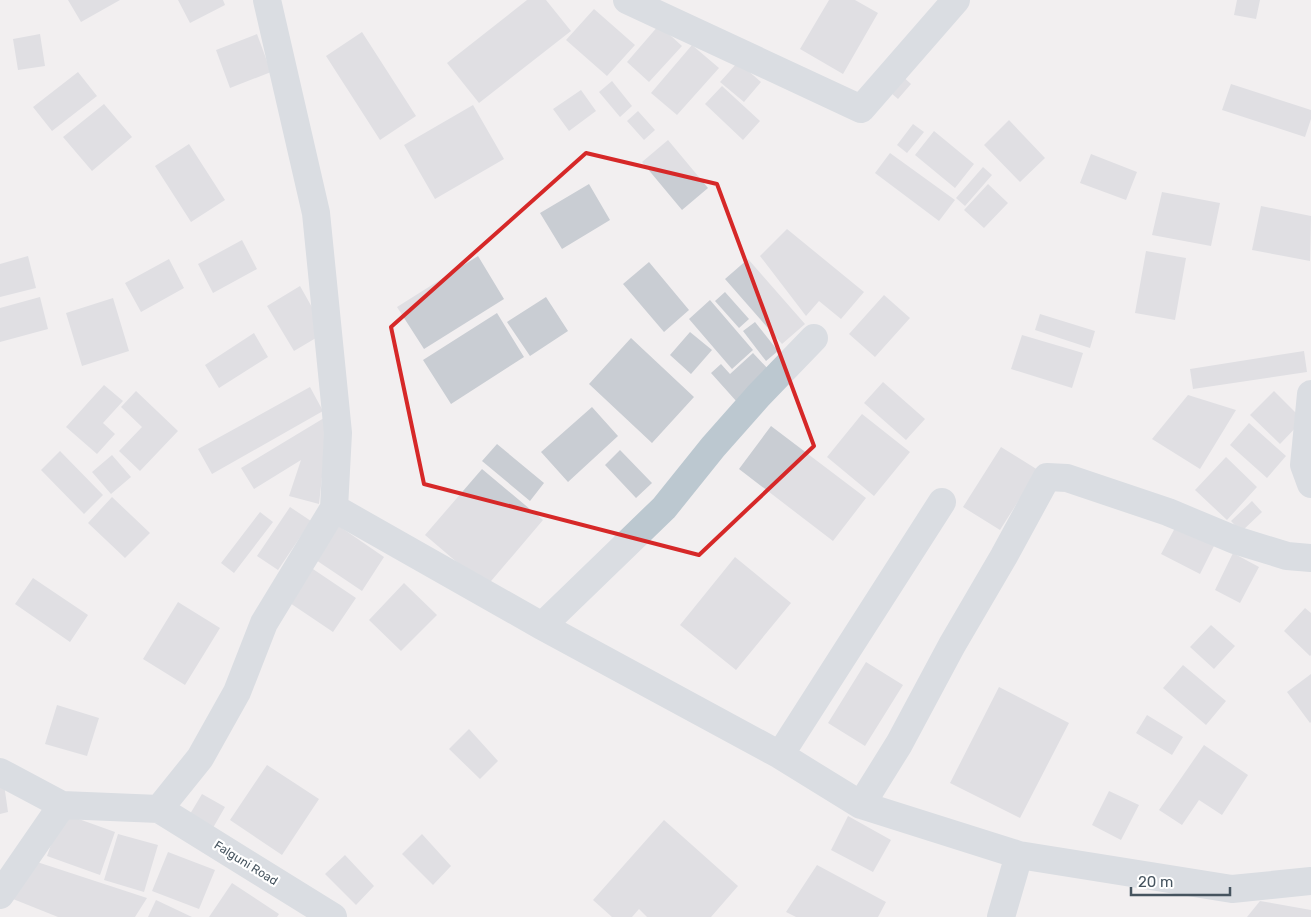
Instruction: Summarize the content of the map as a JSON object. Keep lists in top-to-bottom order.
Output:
{
  "streets": {
    "street": ["Falguni Road"]
  },
  "scale_bar": "20 m"
}
